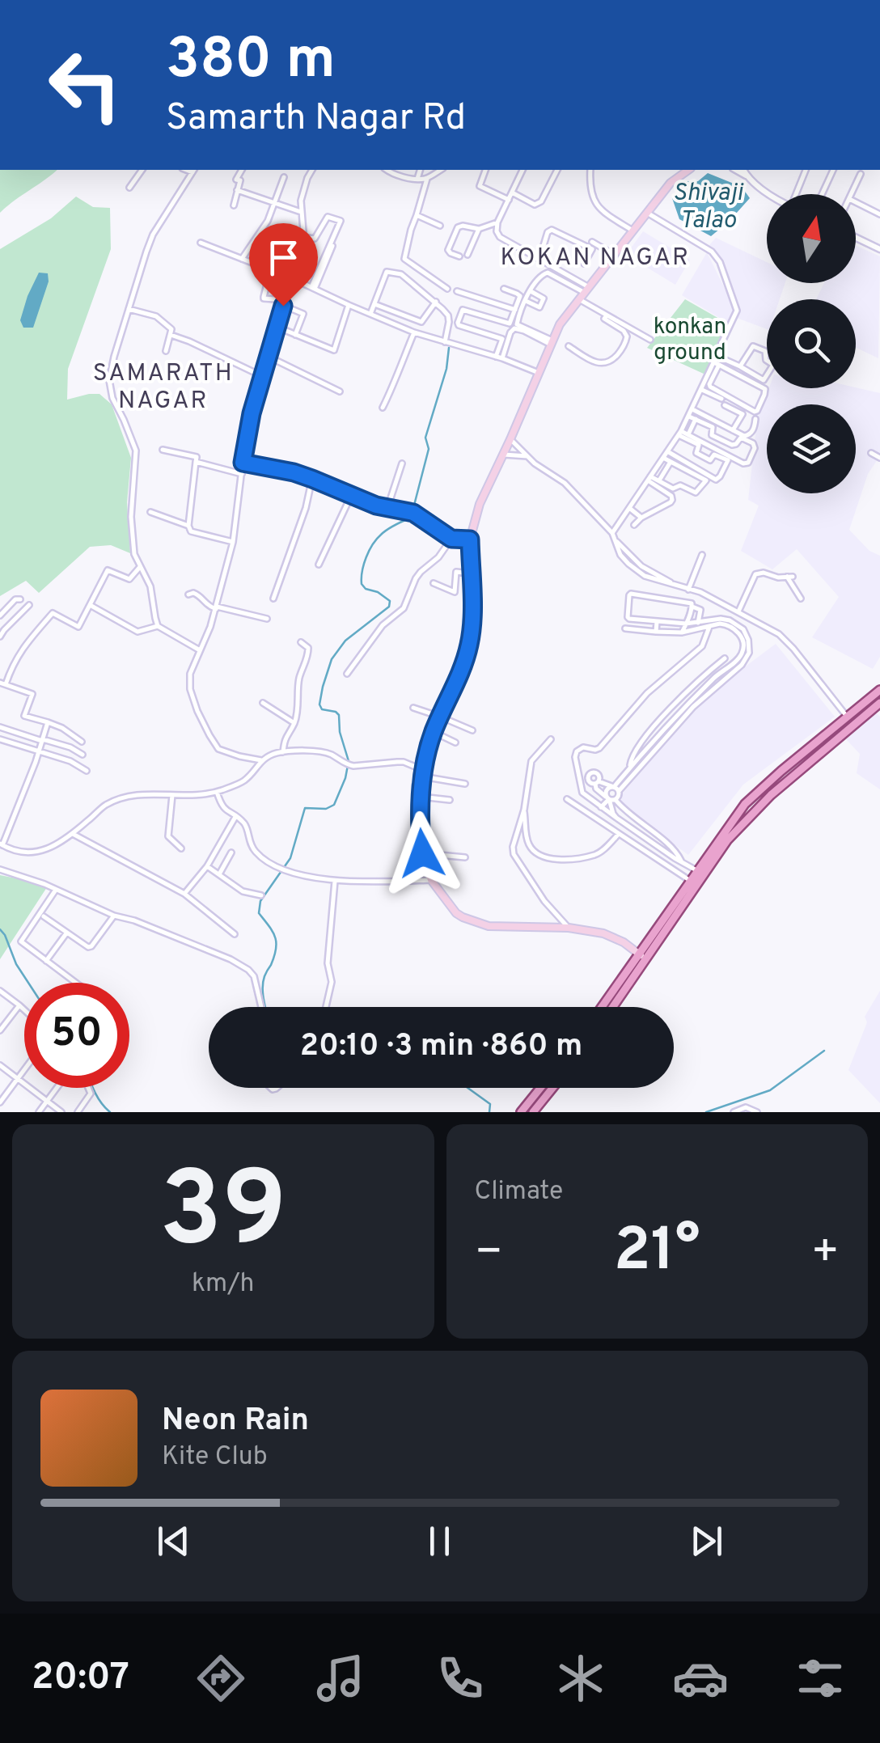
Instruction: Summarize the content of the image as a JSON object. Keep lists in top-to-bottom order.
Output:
{
  "districts": ["KOKAN NAGAR", "SAMARATH NAGAR"],
  "water": ["Shivaji Talao"],
  "parks": ["konkan ground"],
  "north": "top",
  "page": {
    "turn": ["380 m", "Samarth Nagar Rd"],
    "limit": "50",
    "trip": "20:10 · 3 min · 860 m",
    "tile": [
      ["39", "km/h"],
      "Climate"
    ],
    "heat": ["−", "21°", "+"],
    "song": ["Neon Rain", "Kite Club"],
    "tabs": "20:07"
  }
}
